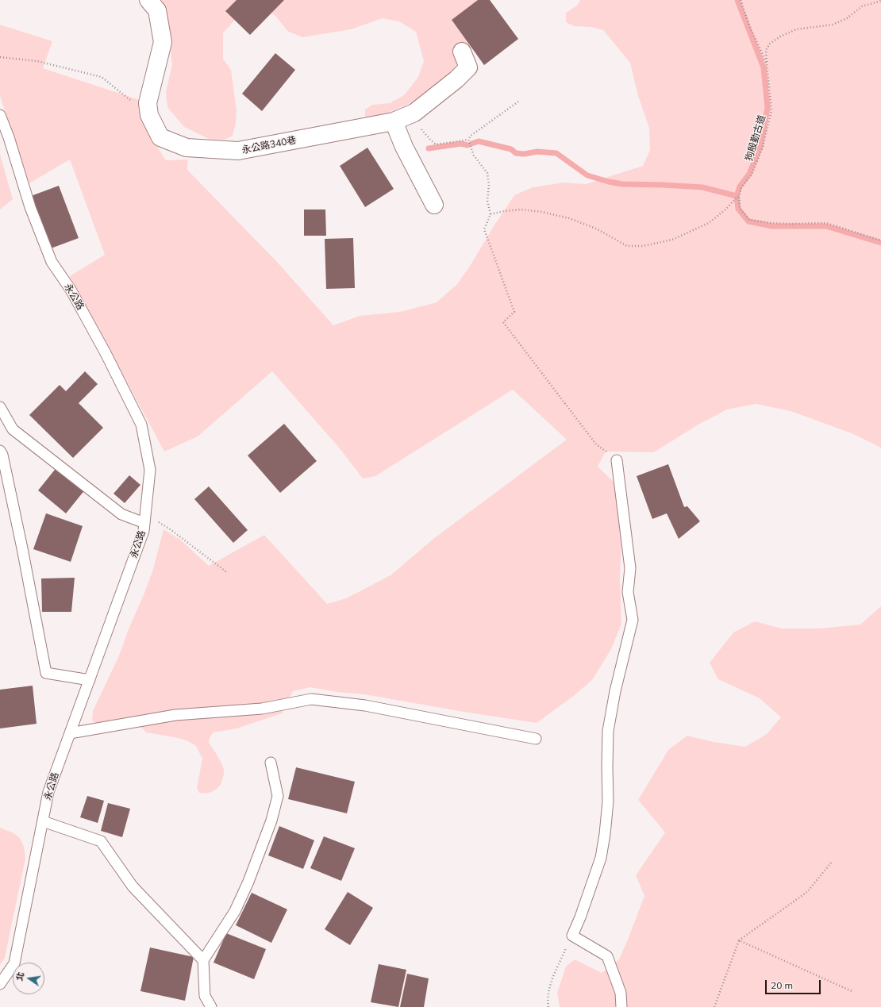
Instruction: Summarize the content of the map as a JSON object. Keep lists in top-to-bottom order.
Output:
{
  "streets": {
    "street": ["永公路340巷"],
    "lane": ["永公路"],
    "path": ["狗殷勤古道"]
  },
  "scale_bar": "20 m",
  "north": "left"
}
